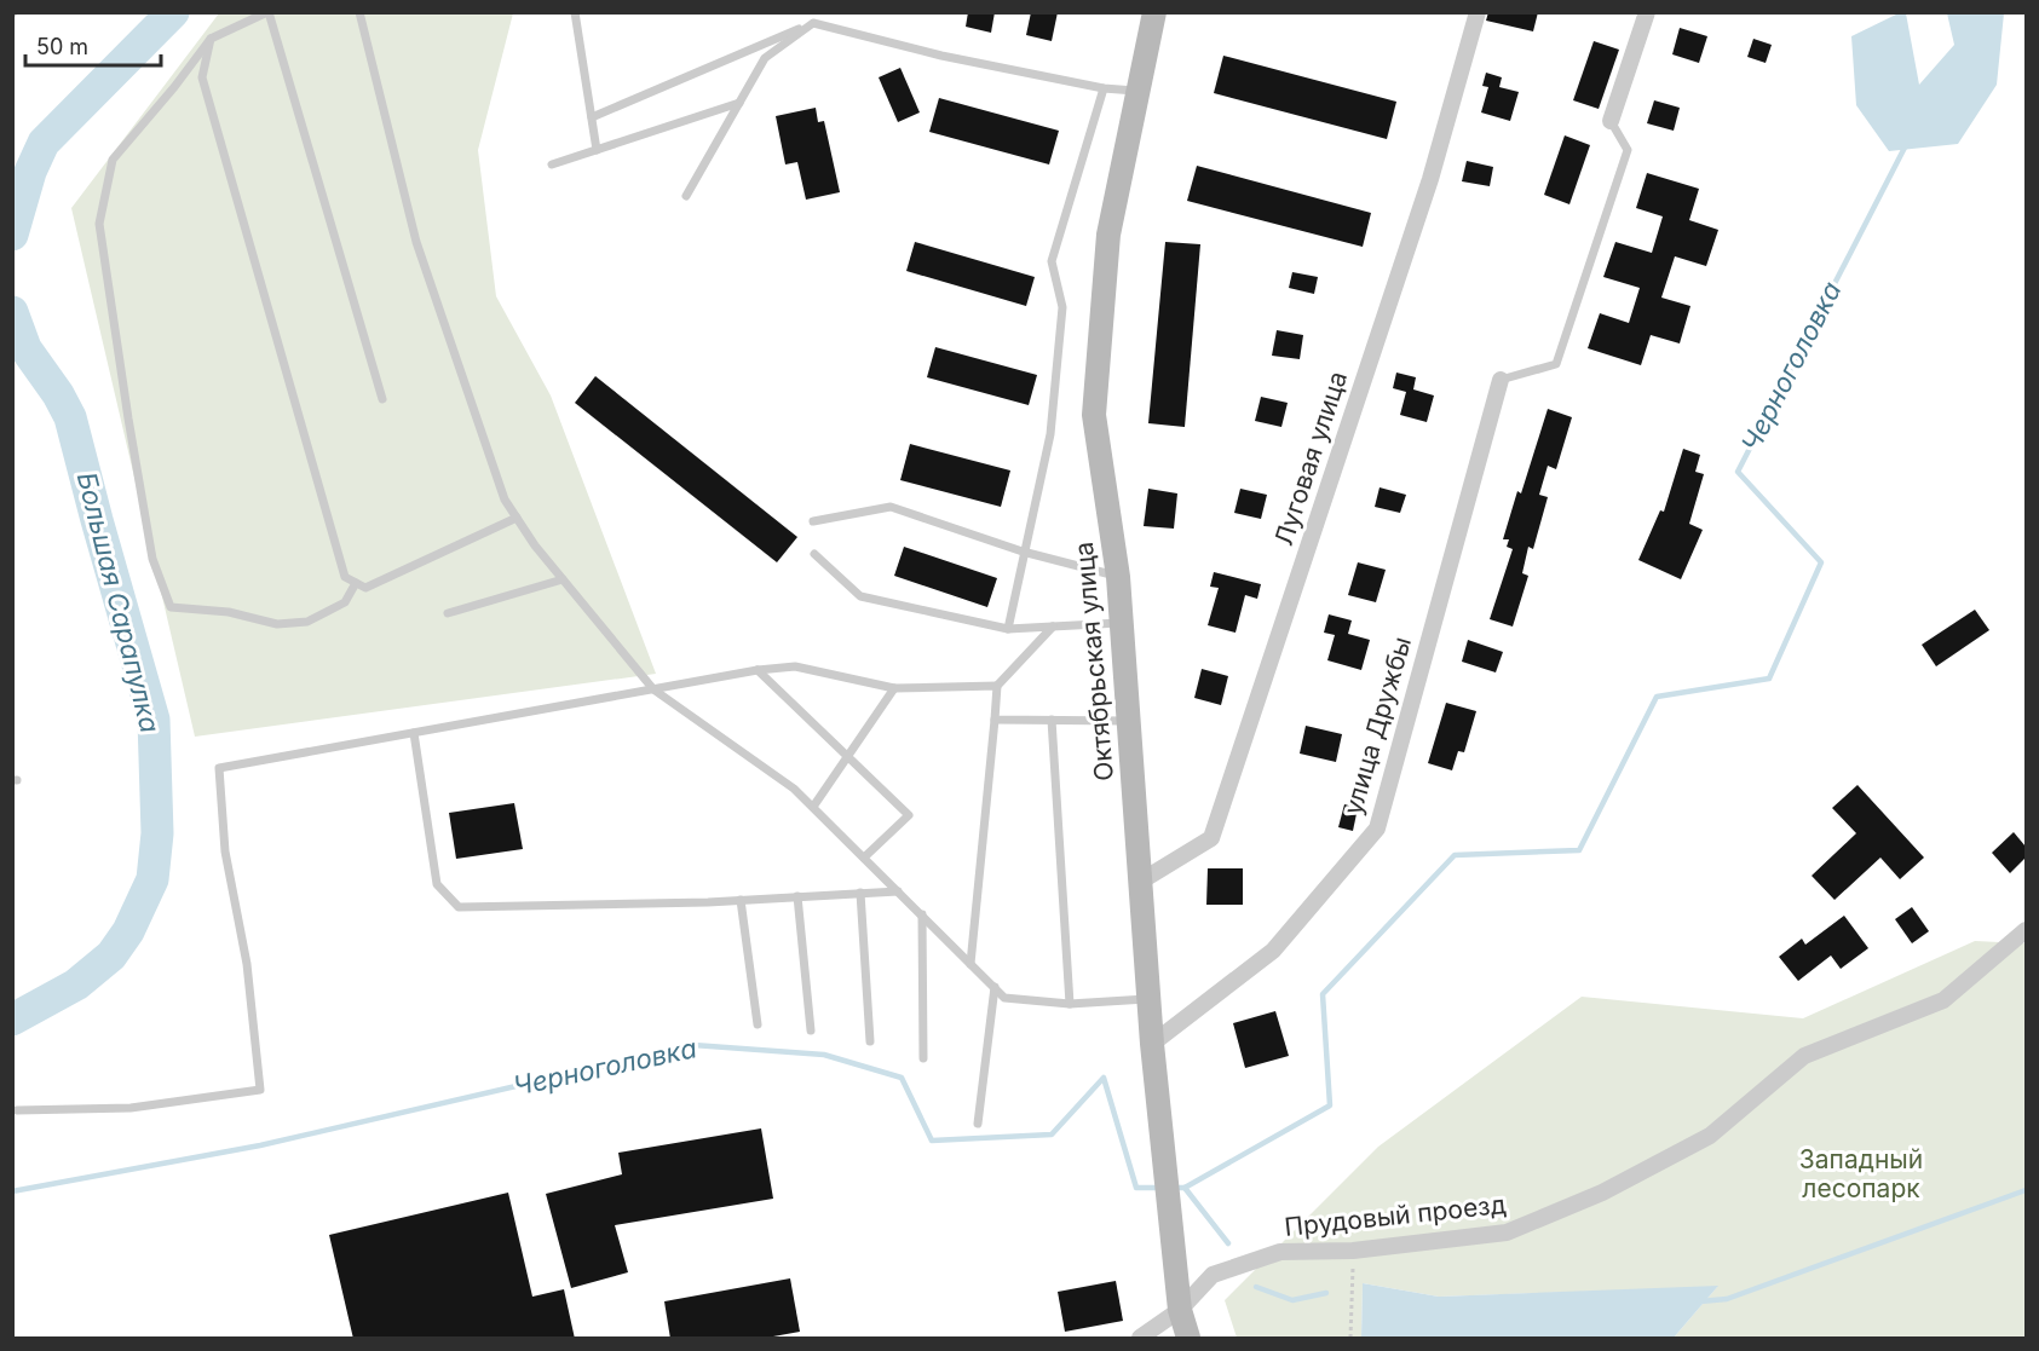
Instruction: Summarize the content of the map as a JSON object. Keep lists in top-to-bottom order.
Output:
{
  "streets": {
    "street": [
      "Луговая улица",
      "Октябрьская улица",
      "улица Дружбы",
      "Прудовый проезд"
    ]
  },
  "crossings": [
    ["Луговая улица", "Октябрьская улица"],
    ["Октябрьская улица", "улица Дружбы"],
    ["Октябрьская улица", "Прудовый проезд"]
  ],
  "water": ["Черноголовка", "Большая Сарапулка"],
  "parks": ["Западный лесопарк"],
  "scale_bar": "50 m"
}
